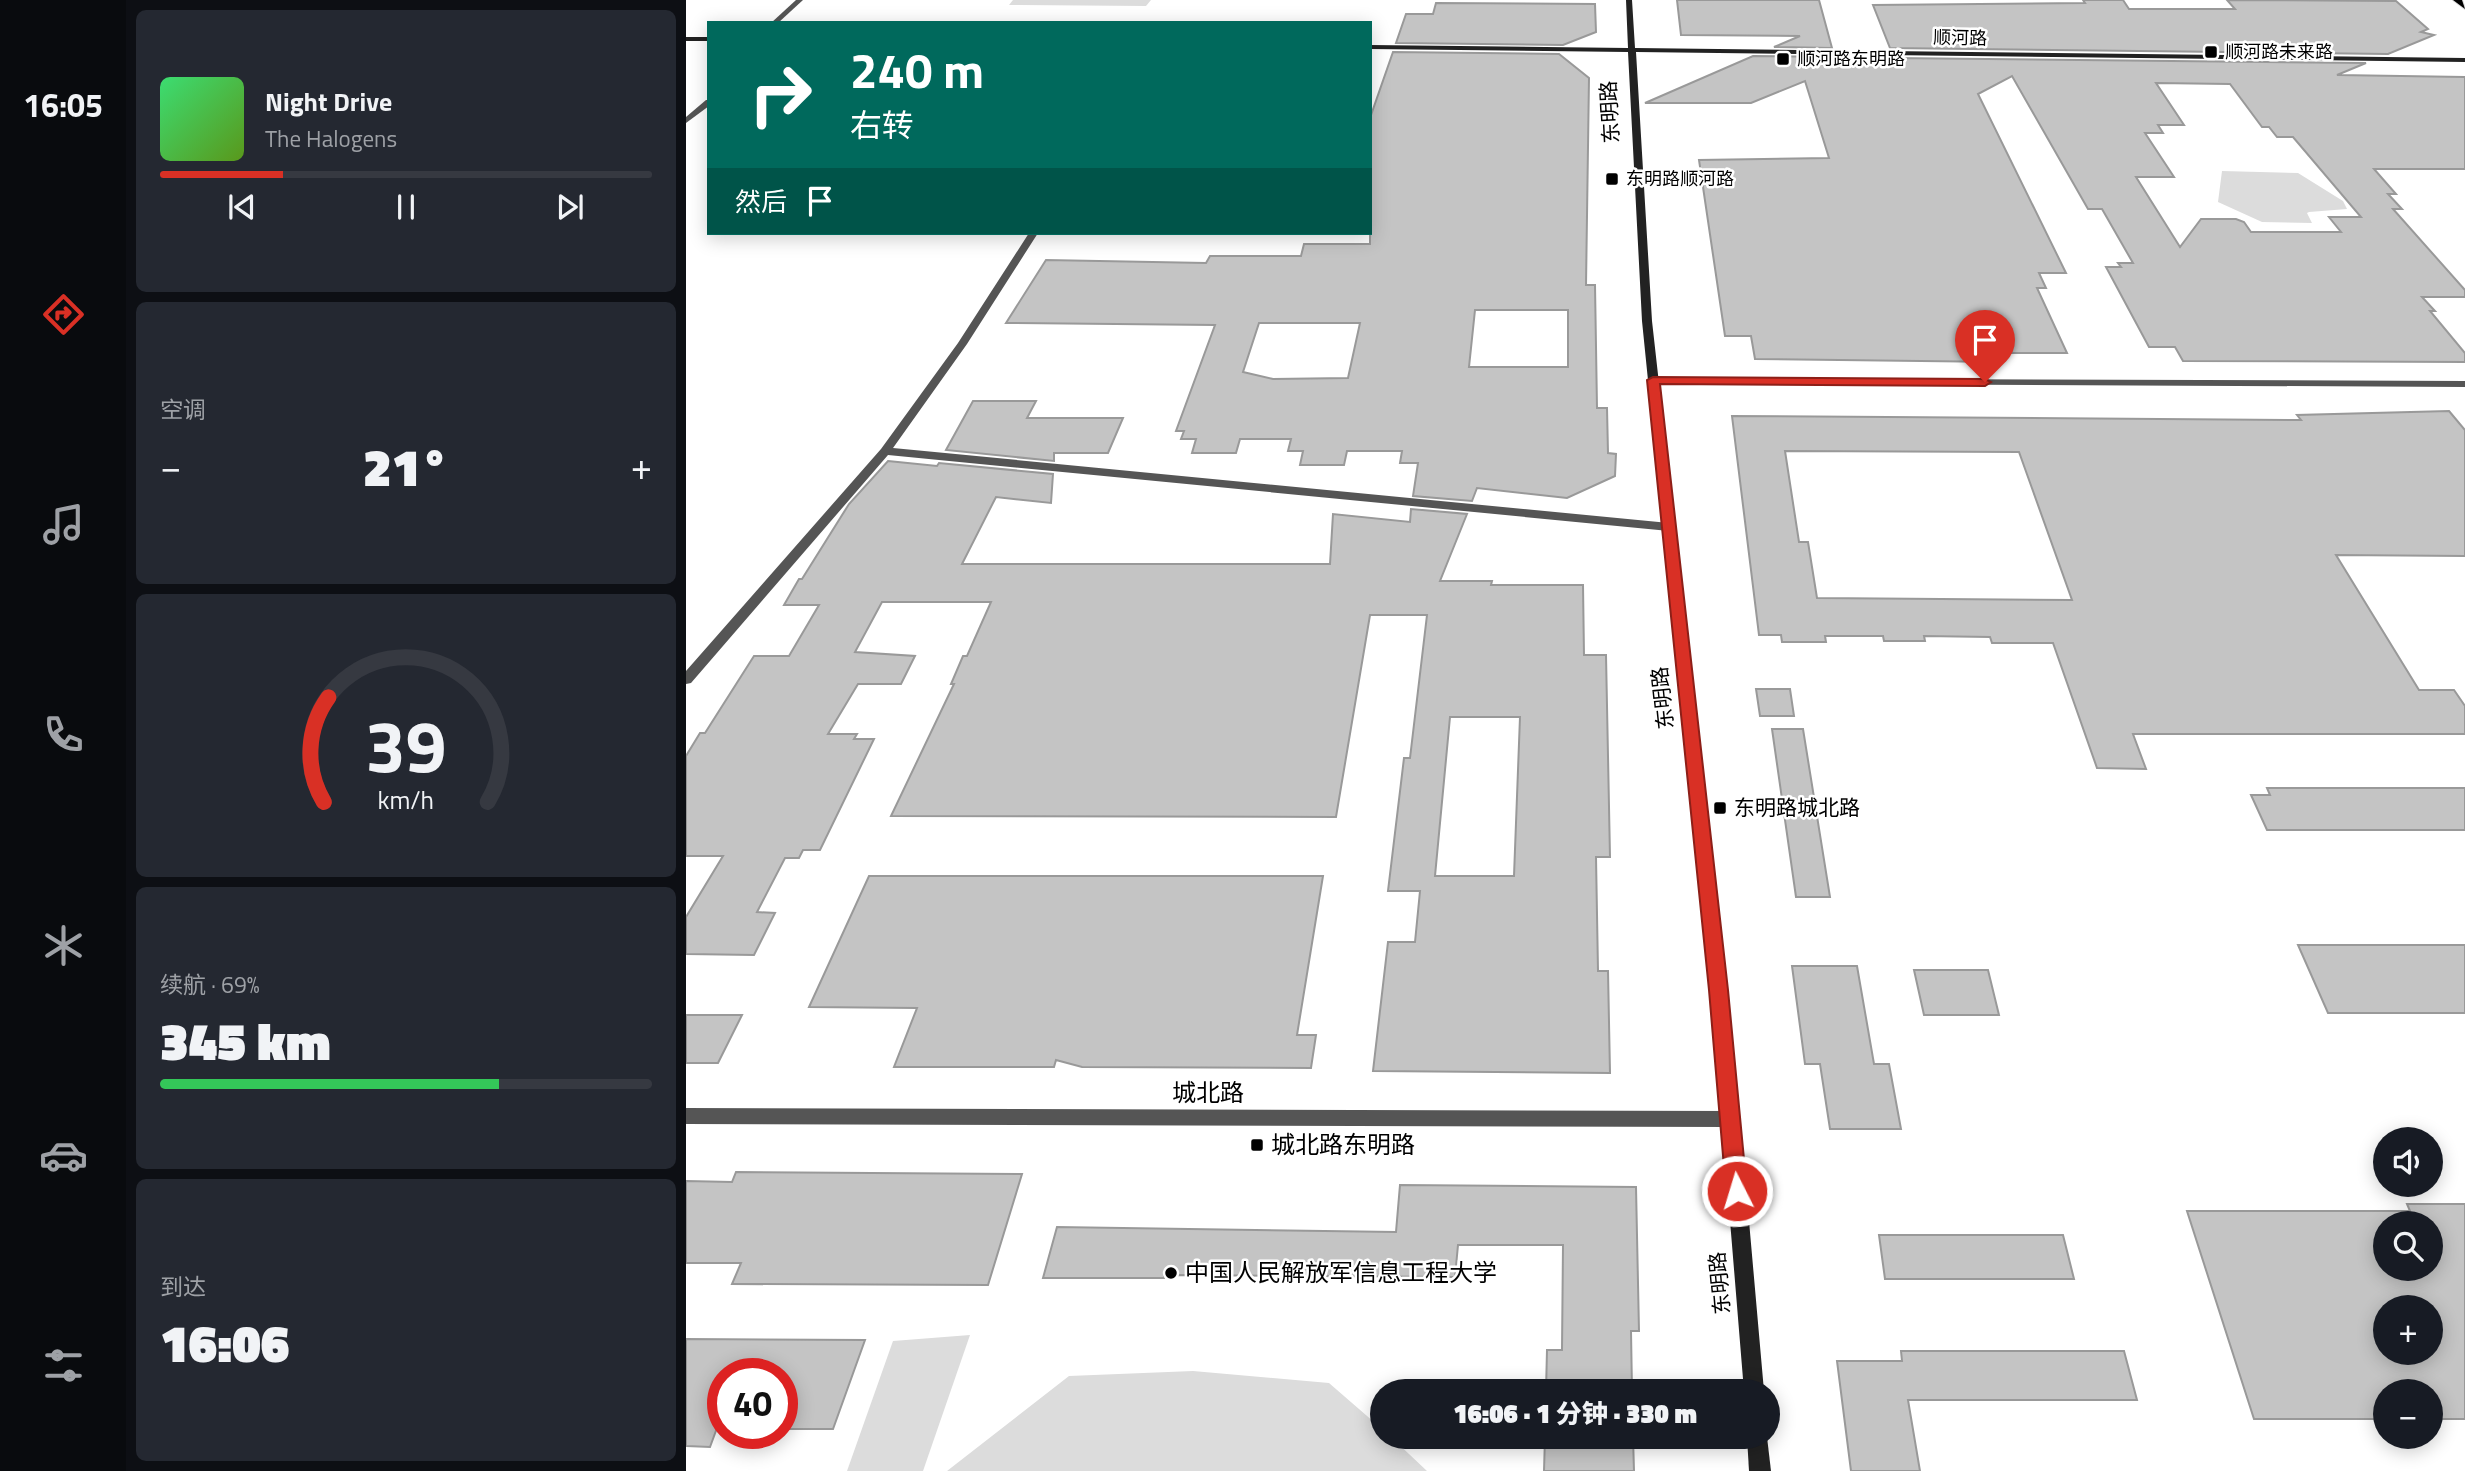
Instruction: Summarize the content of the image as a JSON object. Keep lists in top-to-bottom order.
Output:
{
  "streets": {
    "street": ["顺河路", "东明路", "城北路"]
  },
  "crossings": [
    ["顺河路", "东明路"],
    ["东明路", "城北路"]
  ],
  "places": {
    "transit": [
      "顺河路未来路",
      "顺河路东明路",
      "东明路顺河路",
      "东明路城北路",
      "城北路东明路"
    ],
    "other": ["中国人民解放军信息工程大学"]
  },
  "page": {
    "tabs": "16:05",
    "turn": ["240 m", "右转"],
    "song": ["Night Drive", "The Halogens"],
    "then": "然后",
    "tile": [
      "空调",
      ["续航 · 69%", "345 km"],
      ["到达", "16:06"]
    ],
    "heat": ["−", "21°", "+"],
    "map_buttons": ["+", "−"],
    "limit": "40",
    "trip": "16:06 · 1 分钟 · 330 m",
    "gauge": ["39", "km/h"]
  }
}
